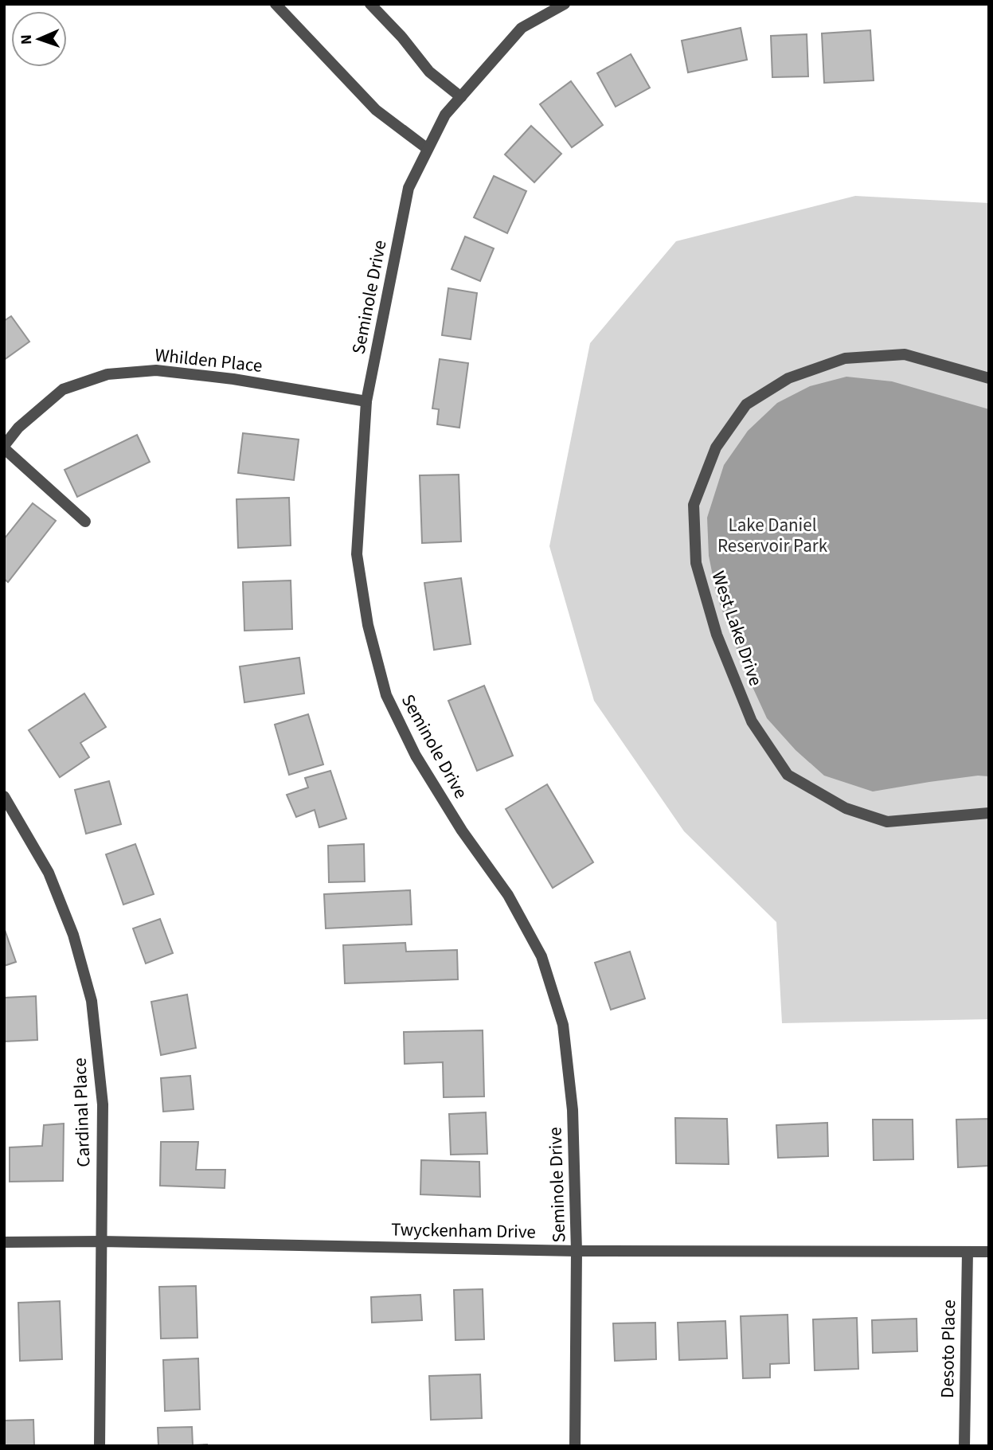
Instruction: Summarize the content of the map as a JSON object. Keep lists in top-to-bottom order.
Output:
{
  "streets": {
    "street": [
      "Seminole Drive",
      "Whilden Place",
      "West Lake Drive",
      "Cardinal Place",
      "Twyckenham Drive",
      "Desoto Place"
    ]
  },
  "crossings": [
    ["Seminole Drive", "Whilden Place"],
    ["Seminole Drive", "Twyckenham Drive"],
    ["Cardinal Place", "Twyckenham Drive"],
    ["Twyckenham Drive", "Desoto Place"]
  ],
  "parks": ["Lake Daniel Reservoir Park"],
  "north": "left"
}
